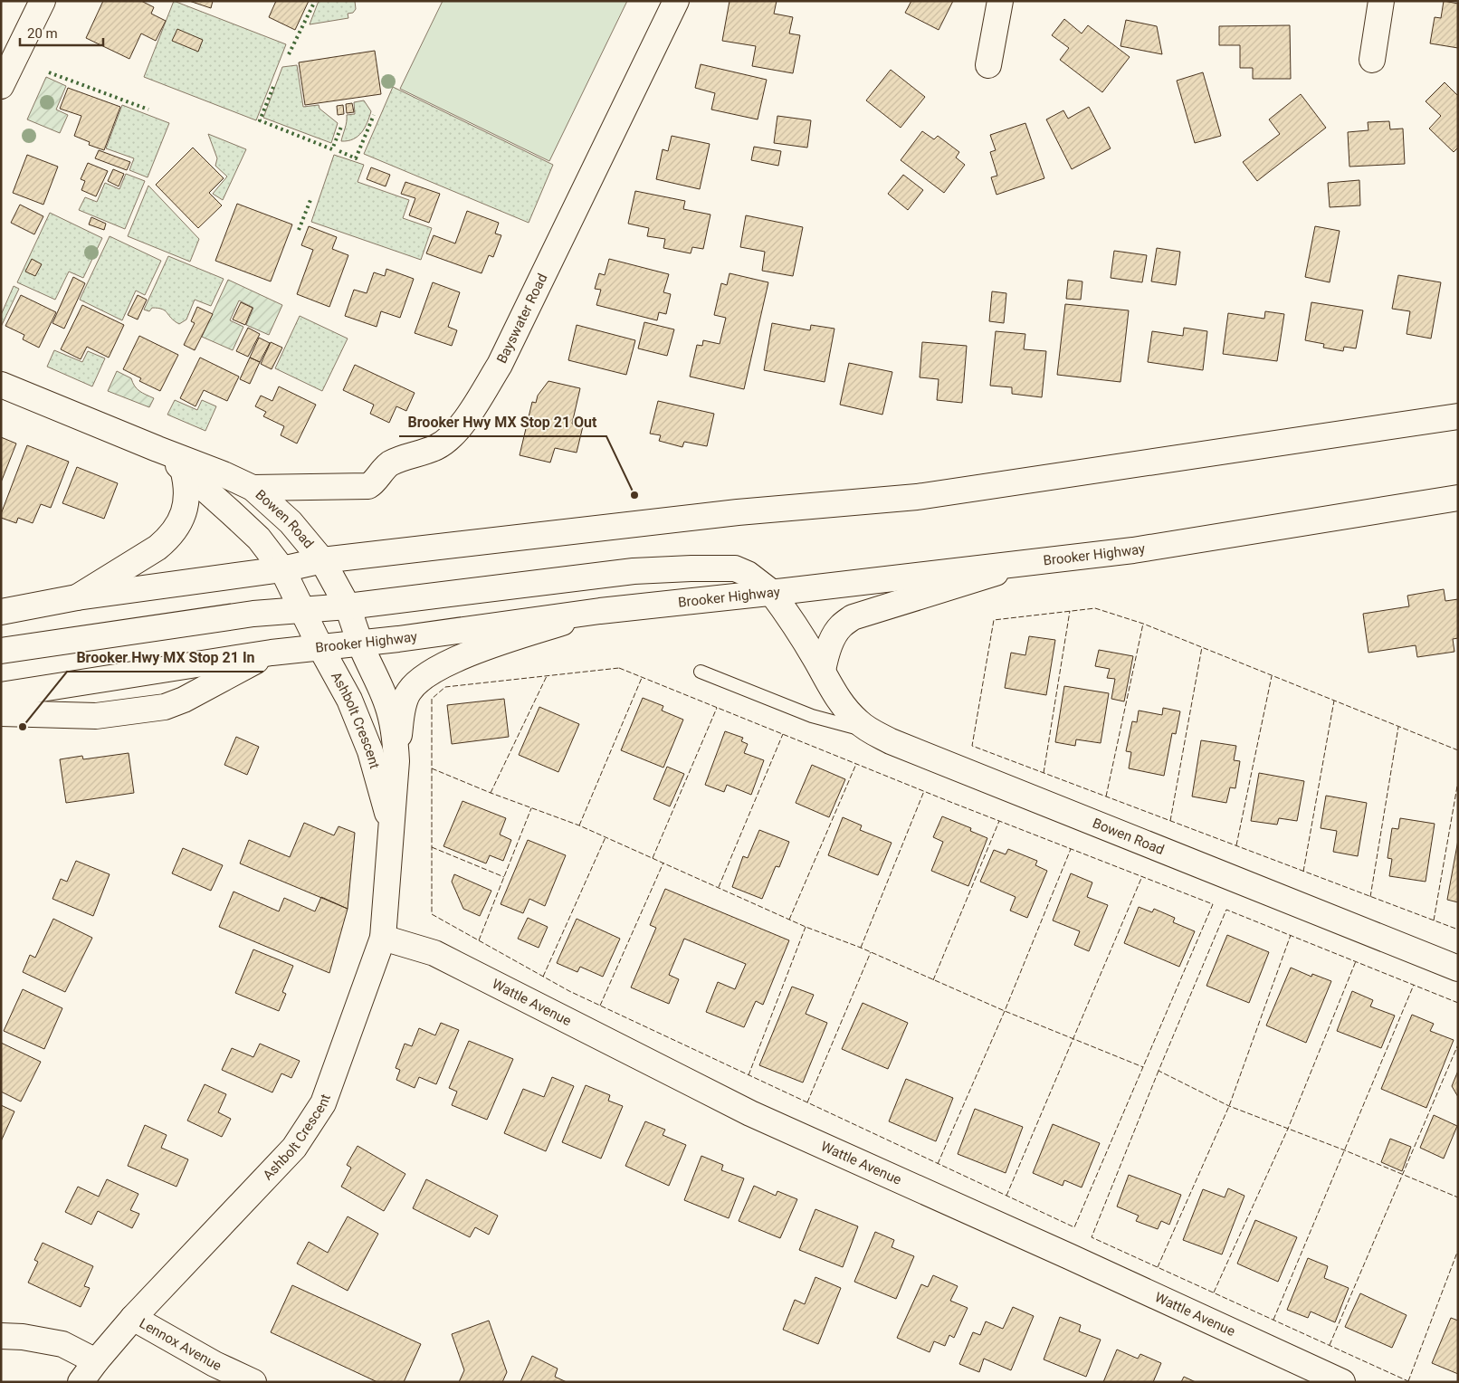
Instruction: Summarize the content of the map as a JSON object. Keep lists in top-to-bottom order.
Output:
{
  "streets": {
    "main road": [
      "Bayswater Road",
      "Bowen Road",
      "Brooker Highway",
      "Ashbolt Crescent",
      "Wattle Avenue",
      "Lennox Avenue"
    ]
  },
  "crossings": [
    ["Bayswater Road", "Bowen Road"],
    ["Bowen Road", "Brooker Highway"],
    ["Bowen Road", "Ashbolt Crescent"],
    ["Brooker Highway", "Ashbolt Crescent"],
    ["Ashbolt Crescent", "Wattle Avenue"],
    ["Ashbolt Crescent", "Lennox Avenue"]
  ],
  "places": ["Brooker Hwy MX Stop 21 Out", "Brooker Hwy MX Stop 21 In"],
  "scale_bar": "20 m"
}
